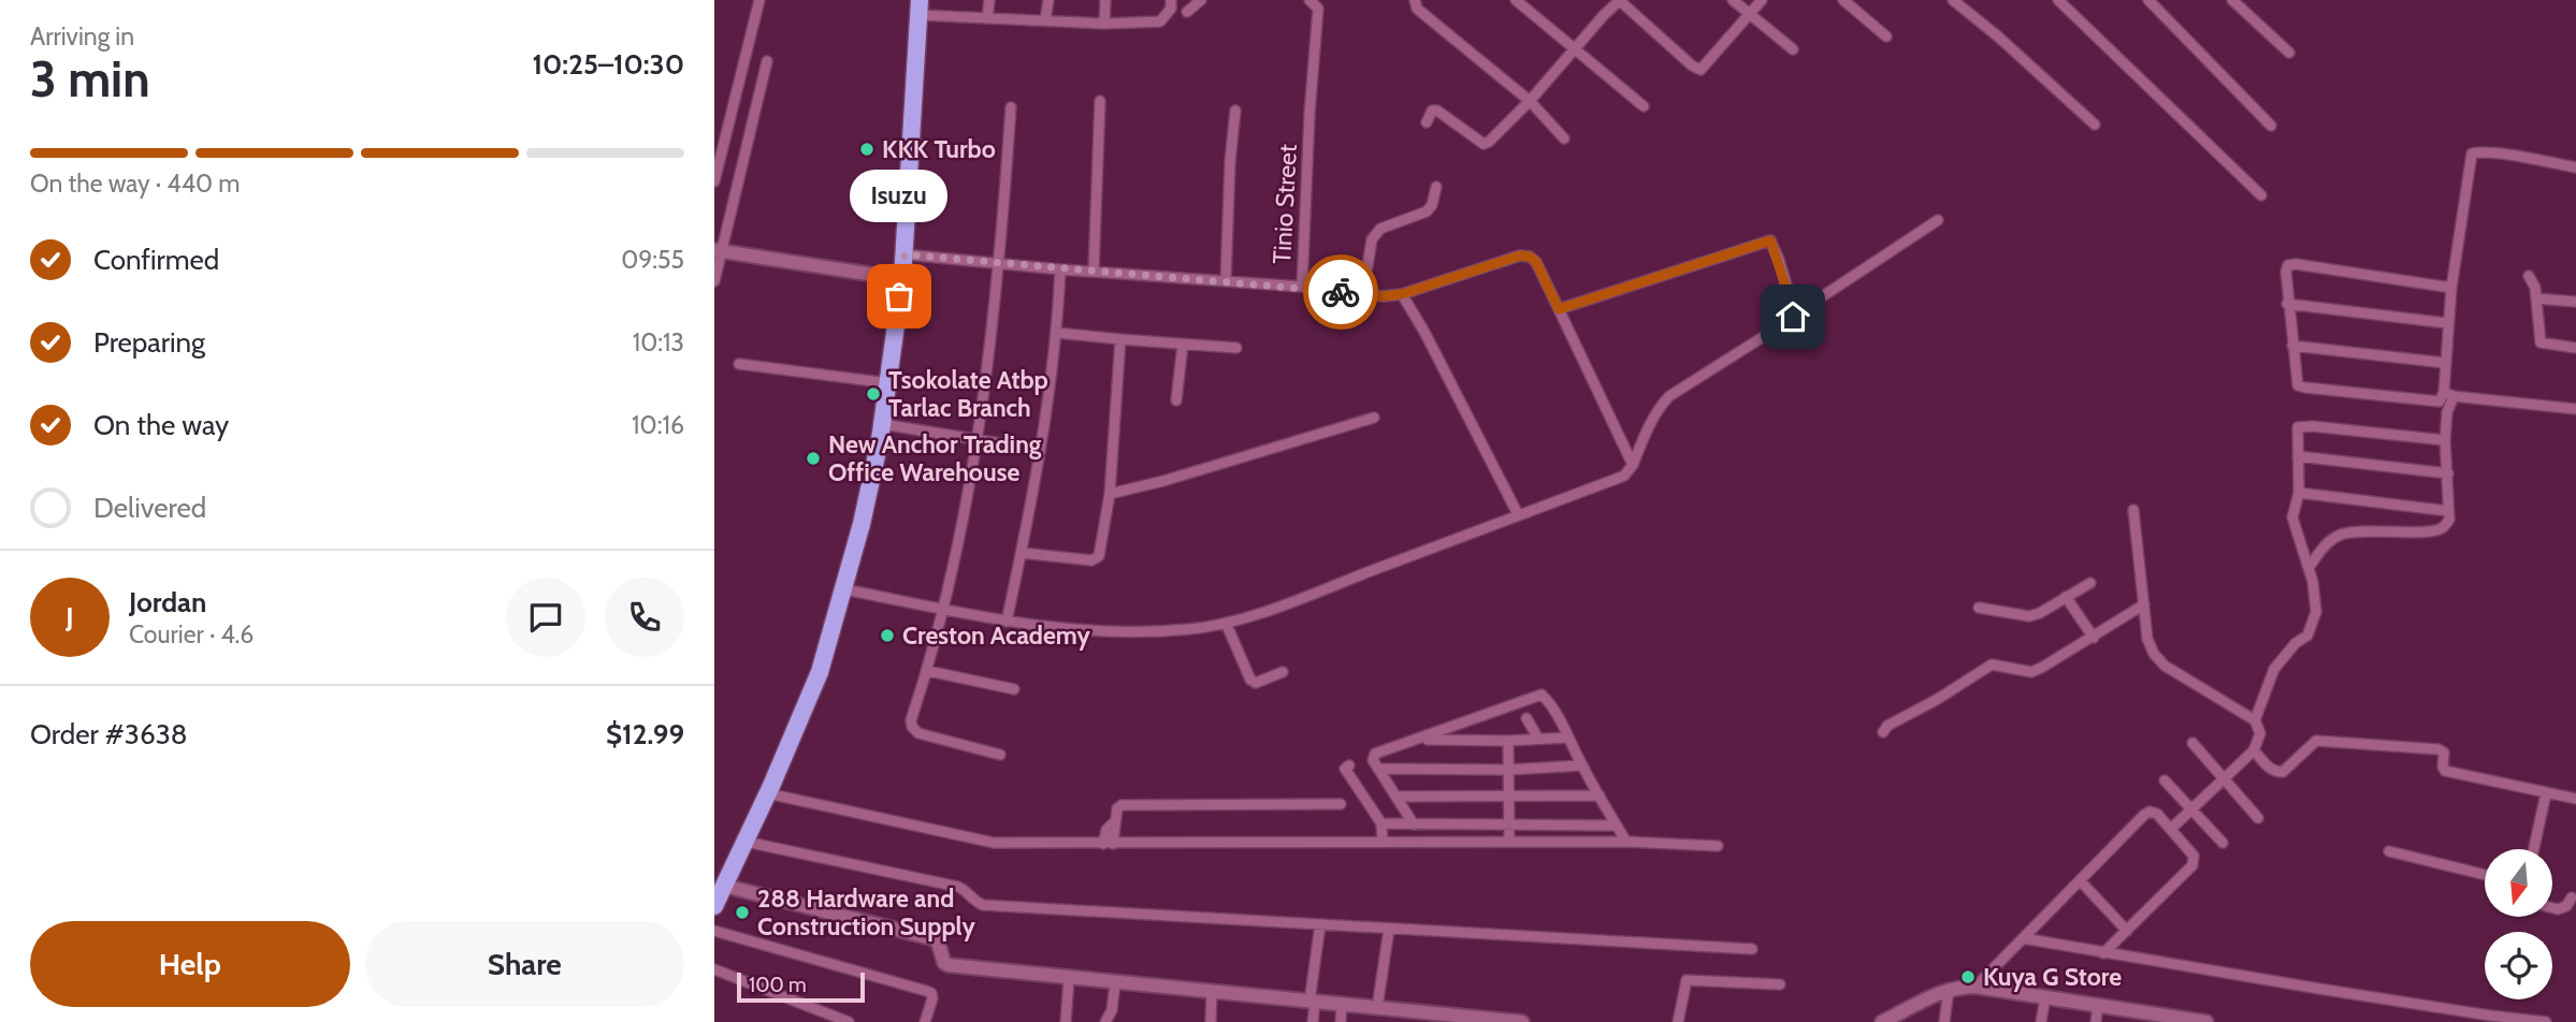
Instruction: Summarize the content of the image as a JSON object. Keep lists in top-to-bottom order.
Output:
{
  "streets": {
    "street": ["Tinio Street"]
  },
  "places": [
    "KKK Turbo",
    "Isuzu",
    "Tsokolate Atbp Tarlac Branch",
    "New Anchor Trading Office Warehouse",
    "Creston Academy",
    "288 Hardware and Construction Supply",
    "Kuya G Store"
  ],
  "scale_bar": "100 m",
  "north": "bottom",
  "page": {
    "heading": ["3 min", "Arriving in", "10:25–10:30"],
    "panel": [
      "Jordan",
      "Courier · 4.6",
      "Order #3638",
      "$12.99"
    ],
    "bar": "On the way · 440 m",
    "bubble": "Isuzu",
    "list": [
      ["Confirmed", "09:55"],
      ["Preparing", "10:13"],
      ["On the way", "10:16"],
      "Delivered"
    ],
    "round": "J",
    "buttons": ["Help", "Share"],
    "scale": "100 m"
  }
}
